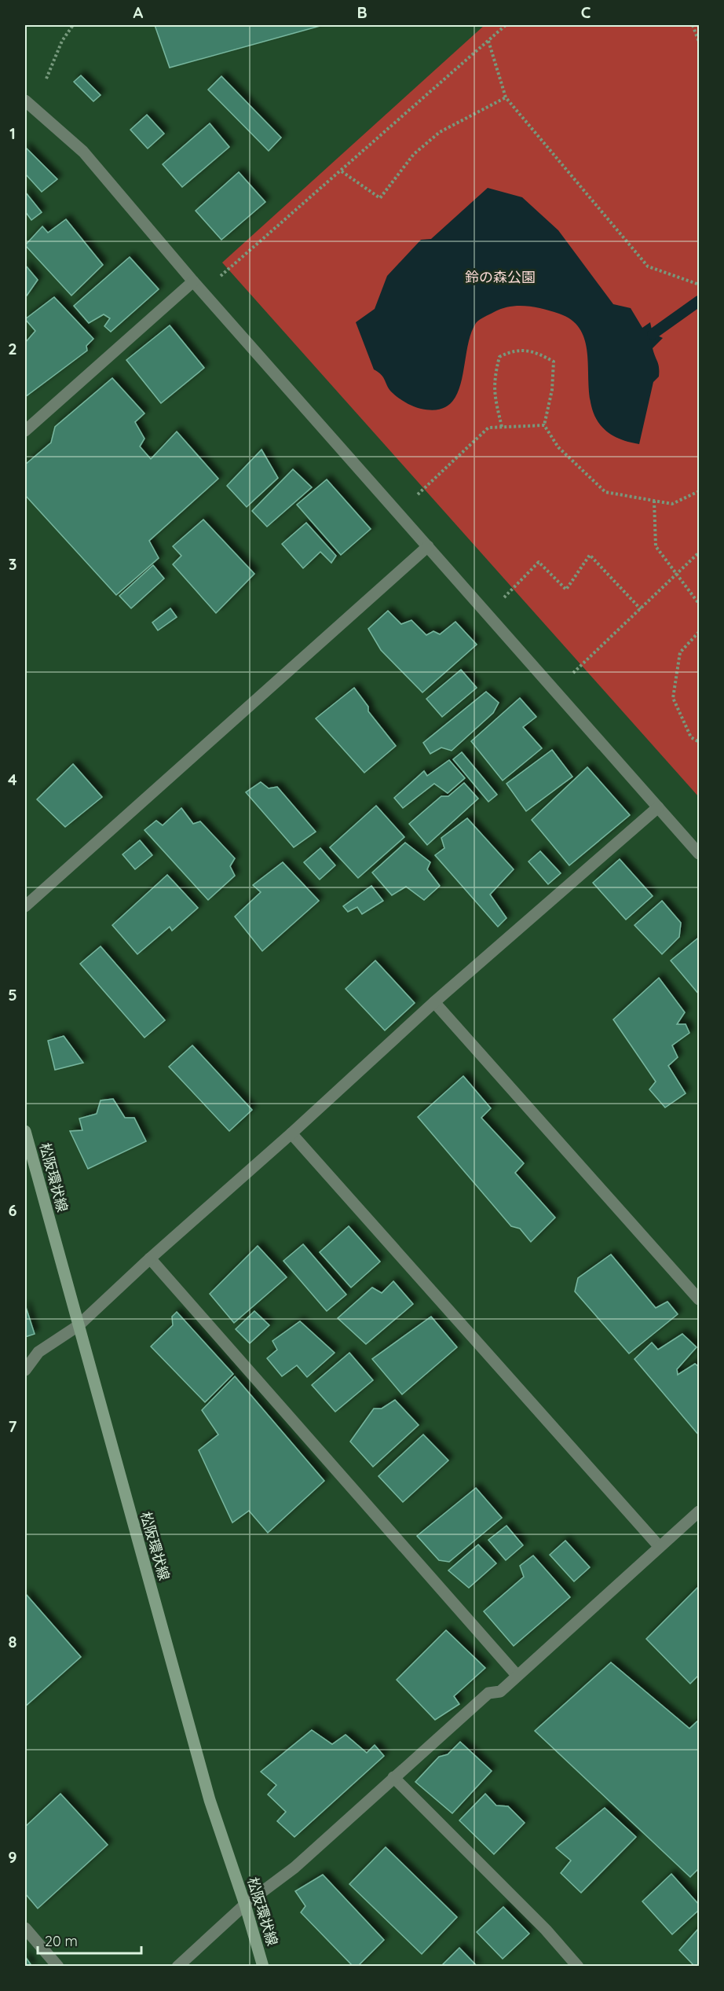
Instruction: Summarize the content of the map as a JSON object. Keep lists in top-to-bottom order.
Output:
{
  "streets": {
    "main road": ["松阪環状線"]
  },
  "parks": ["鈴の森公園"],
  "scale_bar": "20 m",
  "grid": {
    "columns": ["A", "B", "C"],
    "rows": [
      "1",
      "2",
      "3",
      "4",
      "5",
      "6",
      "7",
      "8",
      "9"
    ]
  }
}
